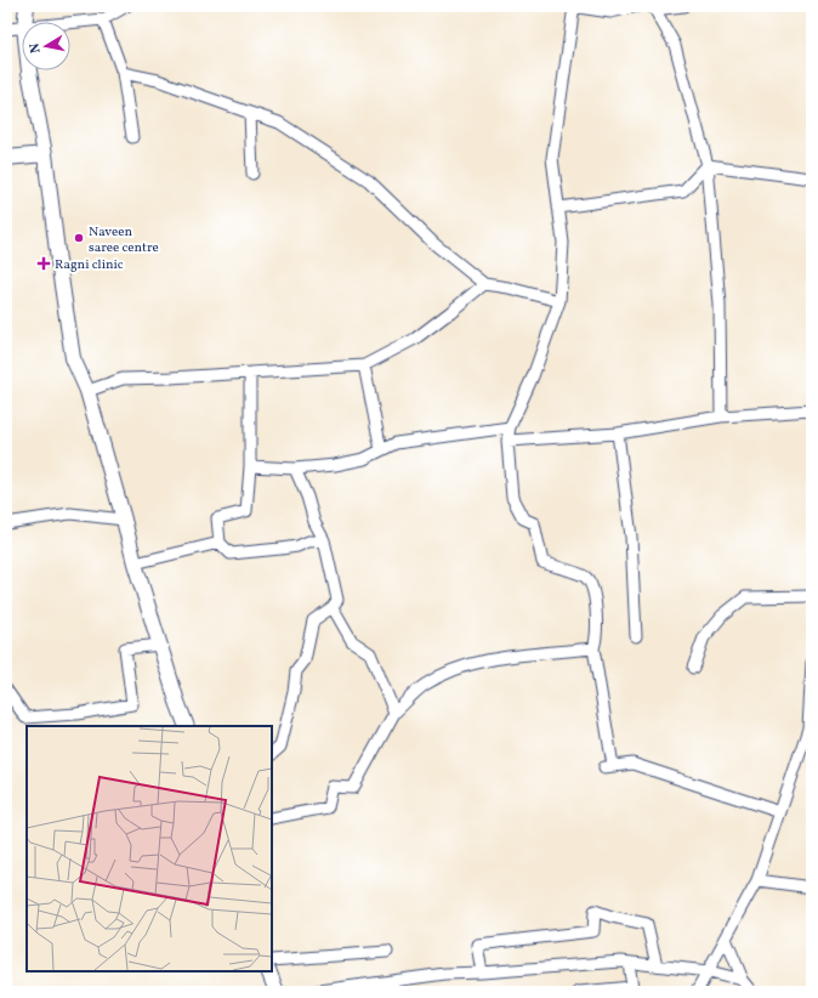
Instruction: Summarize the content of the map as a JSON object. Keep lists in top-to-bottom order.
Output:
{
  "places": {
    "other": ["Naveen saree centre"],
    "health": ["Ragni clinic"]
  },
  "north": "left"
}
